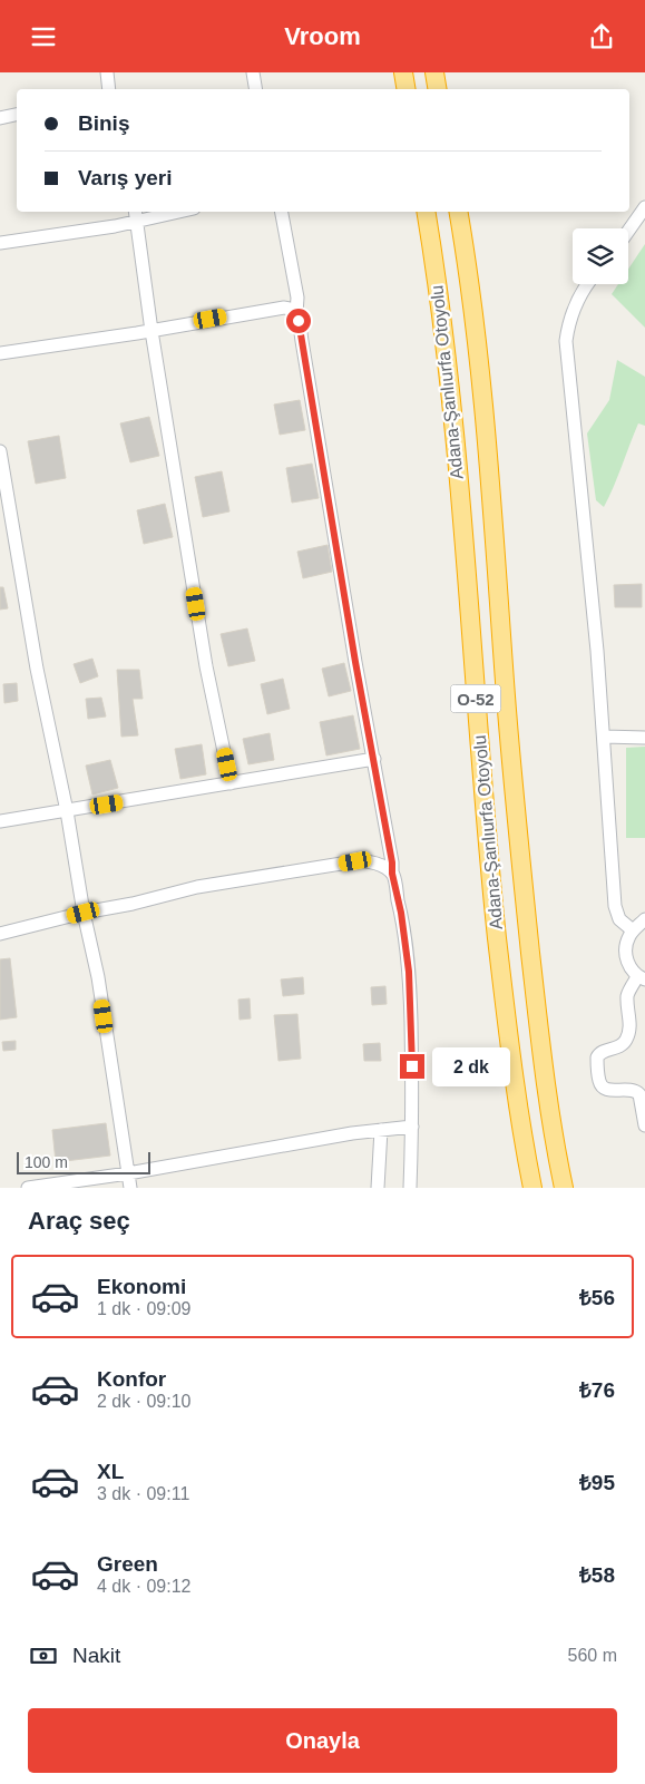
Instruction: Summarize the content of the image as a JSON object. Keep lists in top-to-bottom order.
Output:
{
  "streets": {
    "highway": ["Adana-Şanlıurfa Otoyolu", "O-52"]
  },
  "scale_bar": "100 m",
  "page": {
    "header": "Vroom",
    "banner": ["Biniş", "Varış yeri"],
    "bubble": "2 dk",
    "scale": "100 m",
    "heading": "Araç seç",
    "list": [
      {
        "name": "Ekonomi",
        "note": "1 dk · 09:09",
        "value": "₺56"
      },
      {
        "name": "Konfor",
        "note": "2 dk · 09:10",
        "value": "₺76"
      },
      {
        "name": "XL",
        "note": "3 dk · 09:11",
        "value": "₺95"
      },
      {
        "name": "Green",
        "note": "4 dk · 09:12",
        "value": "₺58"
      }
    ],
    "pay": ["Nakit", "560 m"],
    "buttons": "Onayla"
  }
}
